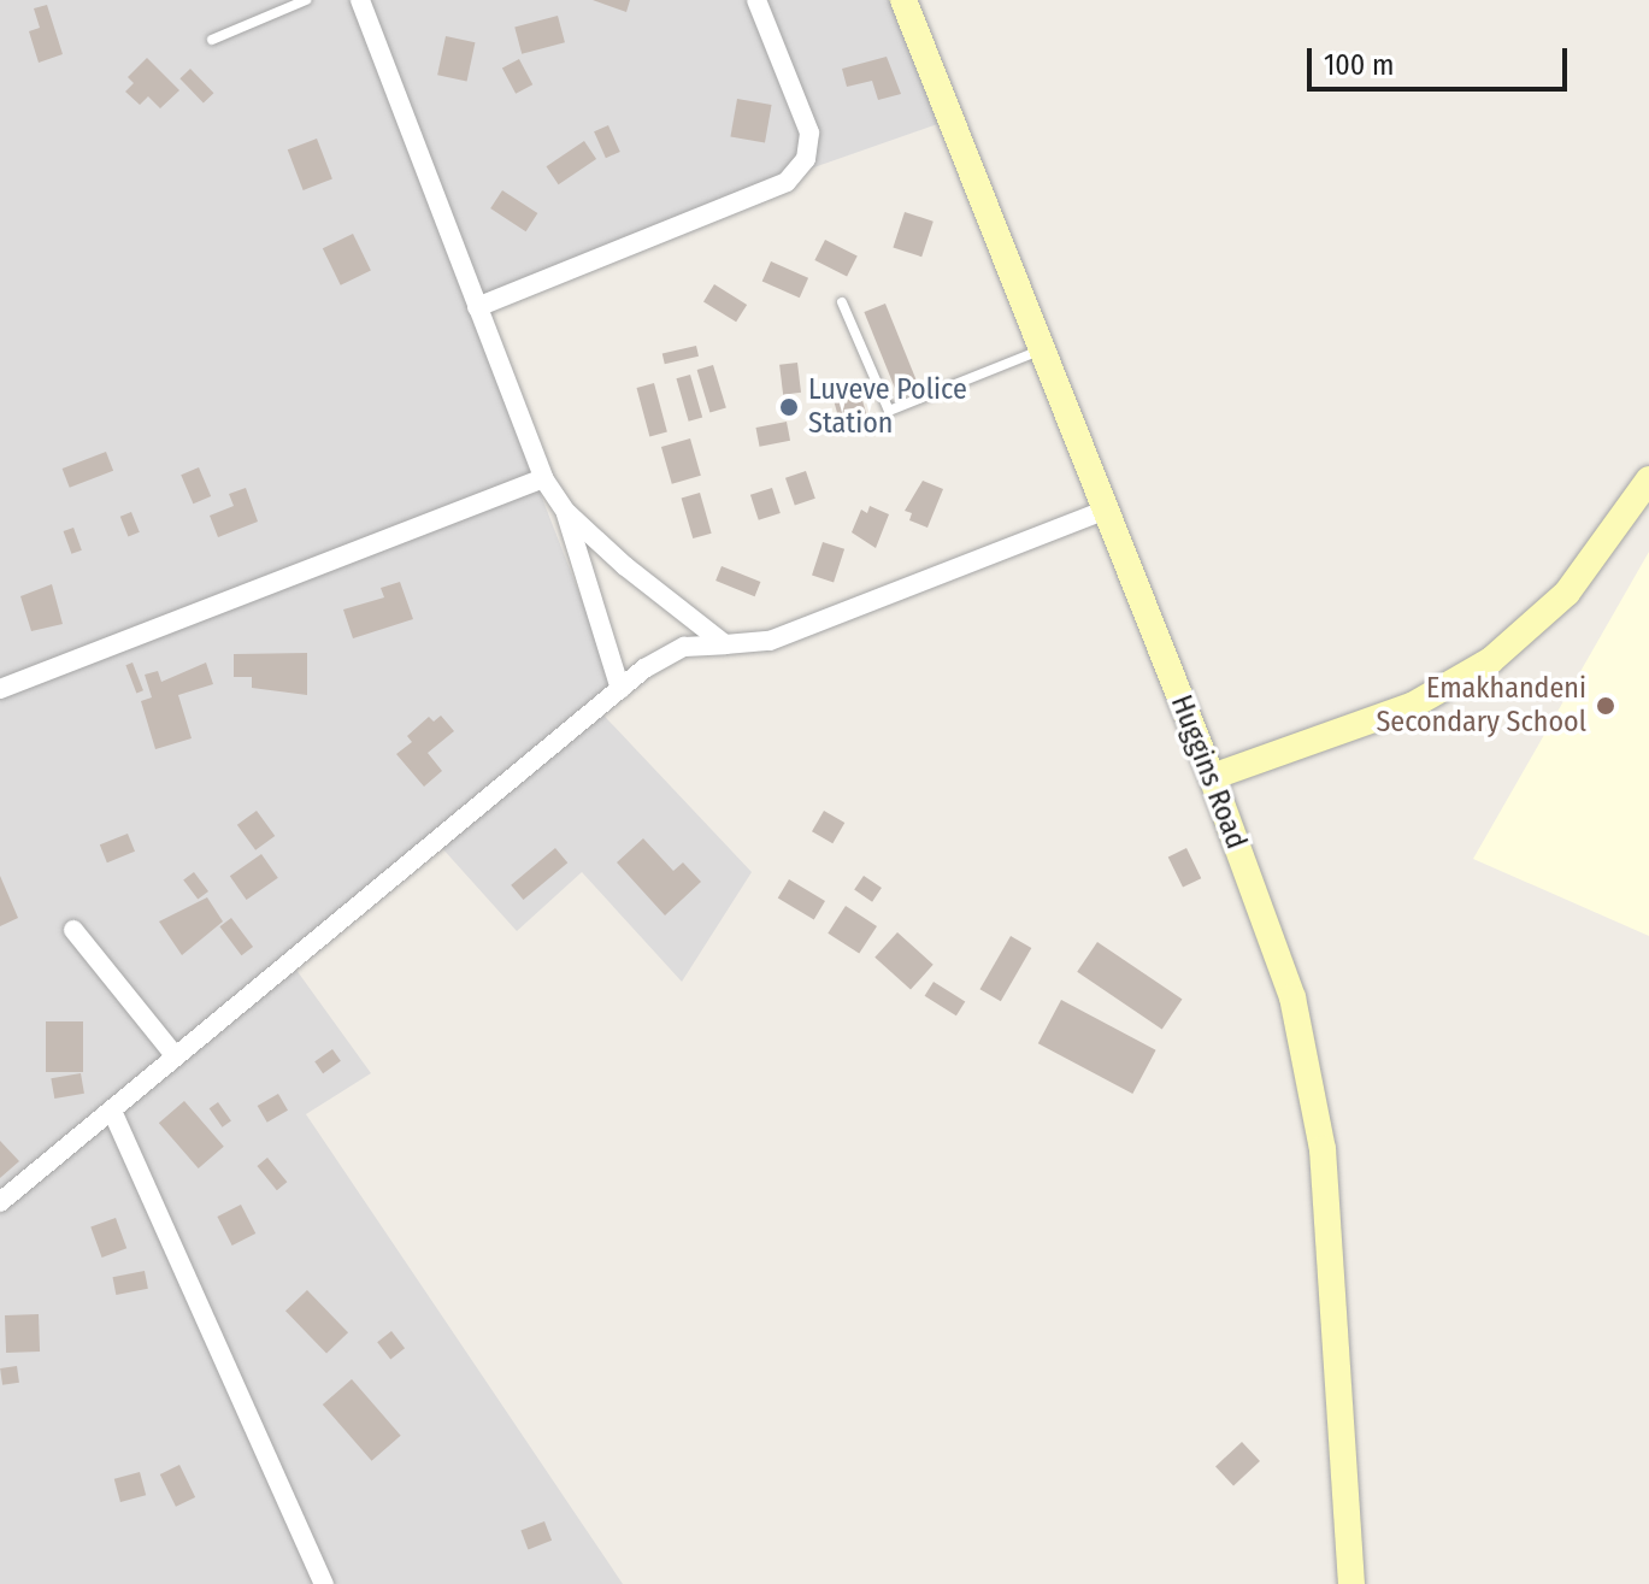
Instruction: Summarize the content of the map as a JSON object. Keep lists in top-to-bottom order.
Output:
{
  "streets": {
    "street": ["Huggins Road"]
  },
  "places": ["Luveve Police Station", "Emakhandeni Secondary School"],
  "scale_bar": "100 m"
}
